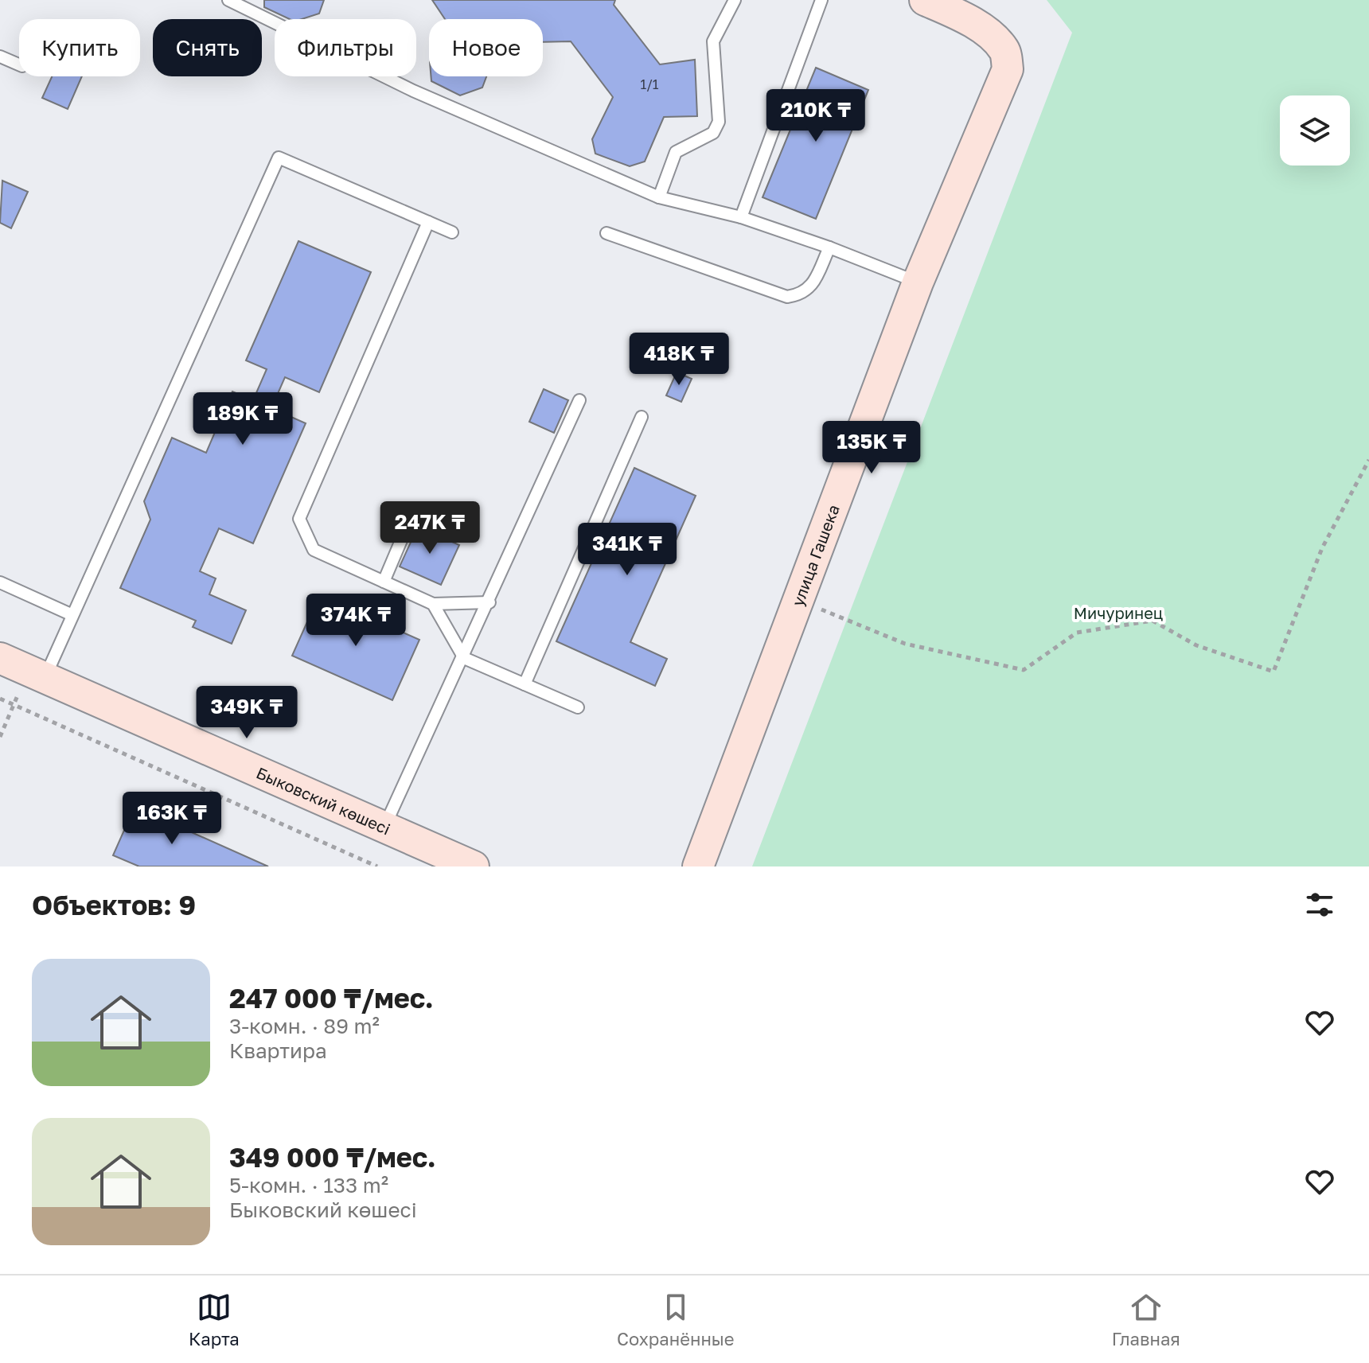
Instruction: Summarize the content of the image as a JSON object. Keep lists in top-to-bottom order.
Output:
{
  "streets": {
    "main road": ["улица Гашека", "Быковский көшесі"]
  },
  "parks": ["Мичуринец"],
  "house_numbers": ["1/1"],
  "page": {
    "chip": [
      "Купить",
      "Снять",
      "Фильтры",
      "Новое"
    ],
    "price": [
      "210K ₸",
      "418K ₸",
      "189K ₸",
      "135K ₸",
      "247K ₸",
      "341K ₸",
      "374K ₸",
      "349K ₸",
      "163K ₸"
    ],
    "heading": "Объектов: 9",
    "list": [
      {
        "name": "247 000 ₸/мес.",
        "note": "3-комн. · 89 m² · Квартира"
      },
      {
        "name": "349 000 ₸/мес.",
        "note": "5-комн. · 133 m² · Быковский көшесі"
      }
    ],
    "tabs": ["Карта", "Сохранённые", "Главная"]
  }
}
